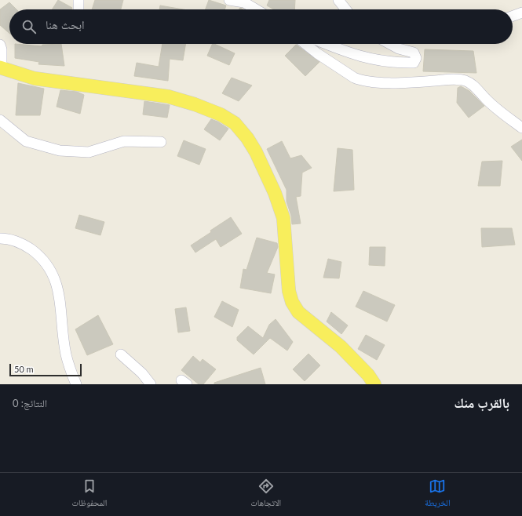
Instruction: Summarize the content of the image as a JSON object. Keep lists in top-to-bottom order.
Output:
{
  "scale_bar": "50 m",
  "page": {
    "search": "ابحث هنا",
    "scale": "50 m",
    "heading": ["بالقرب منك", "النتائج: 0"],
    "nav": ["الخريطة", "الاتجاهات", "المحفوظات"]
  }
}
